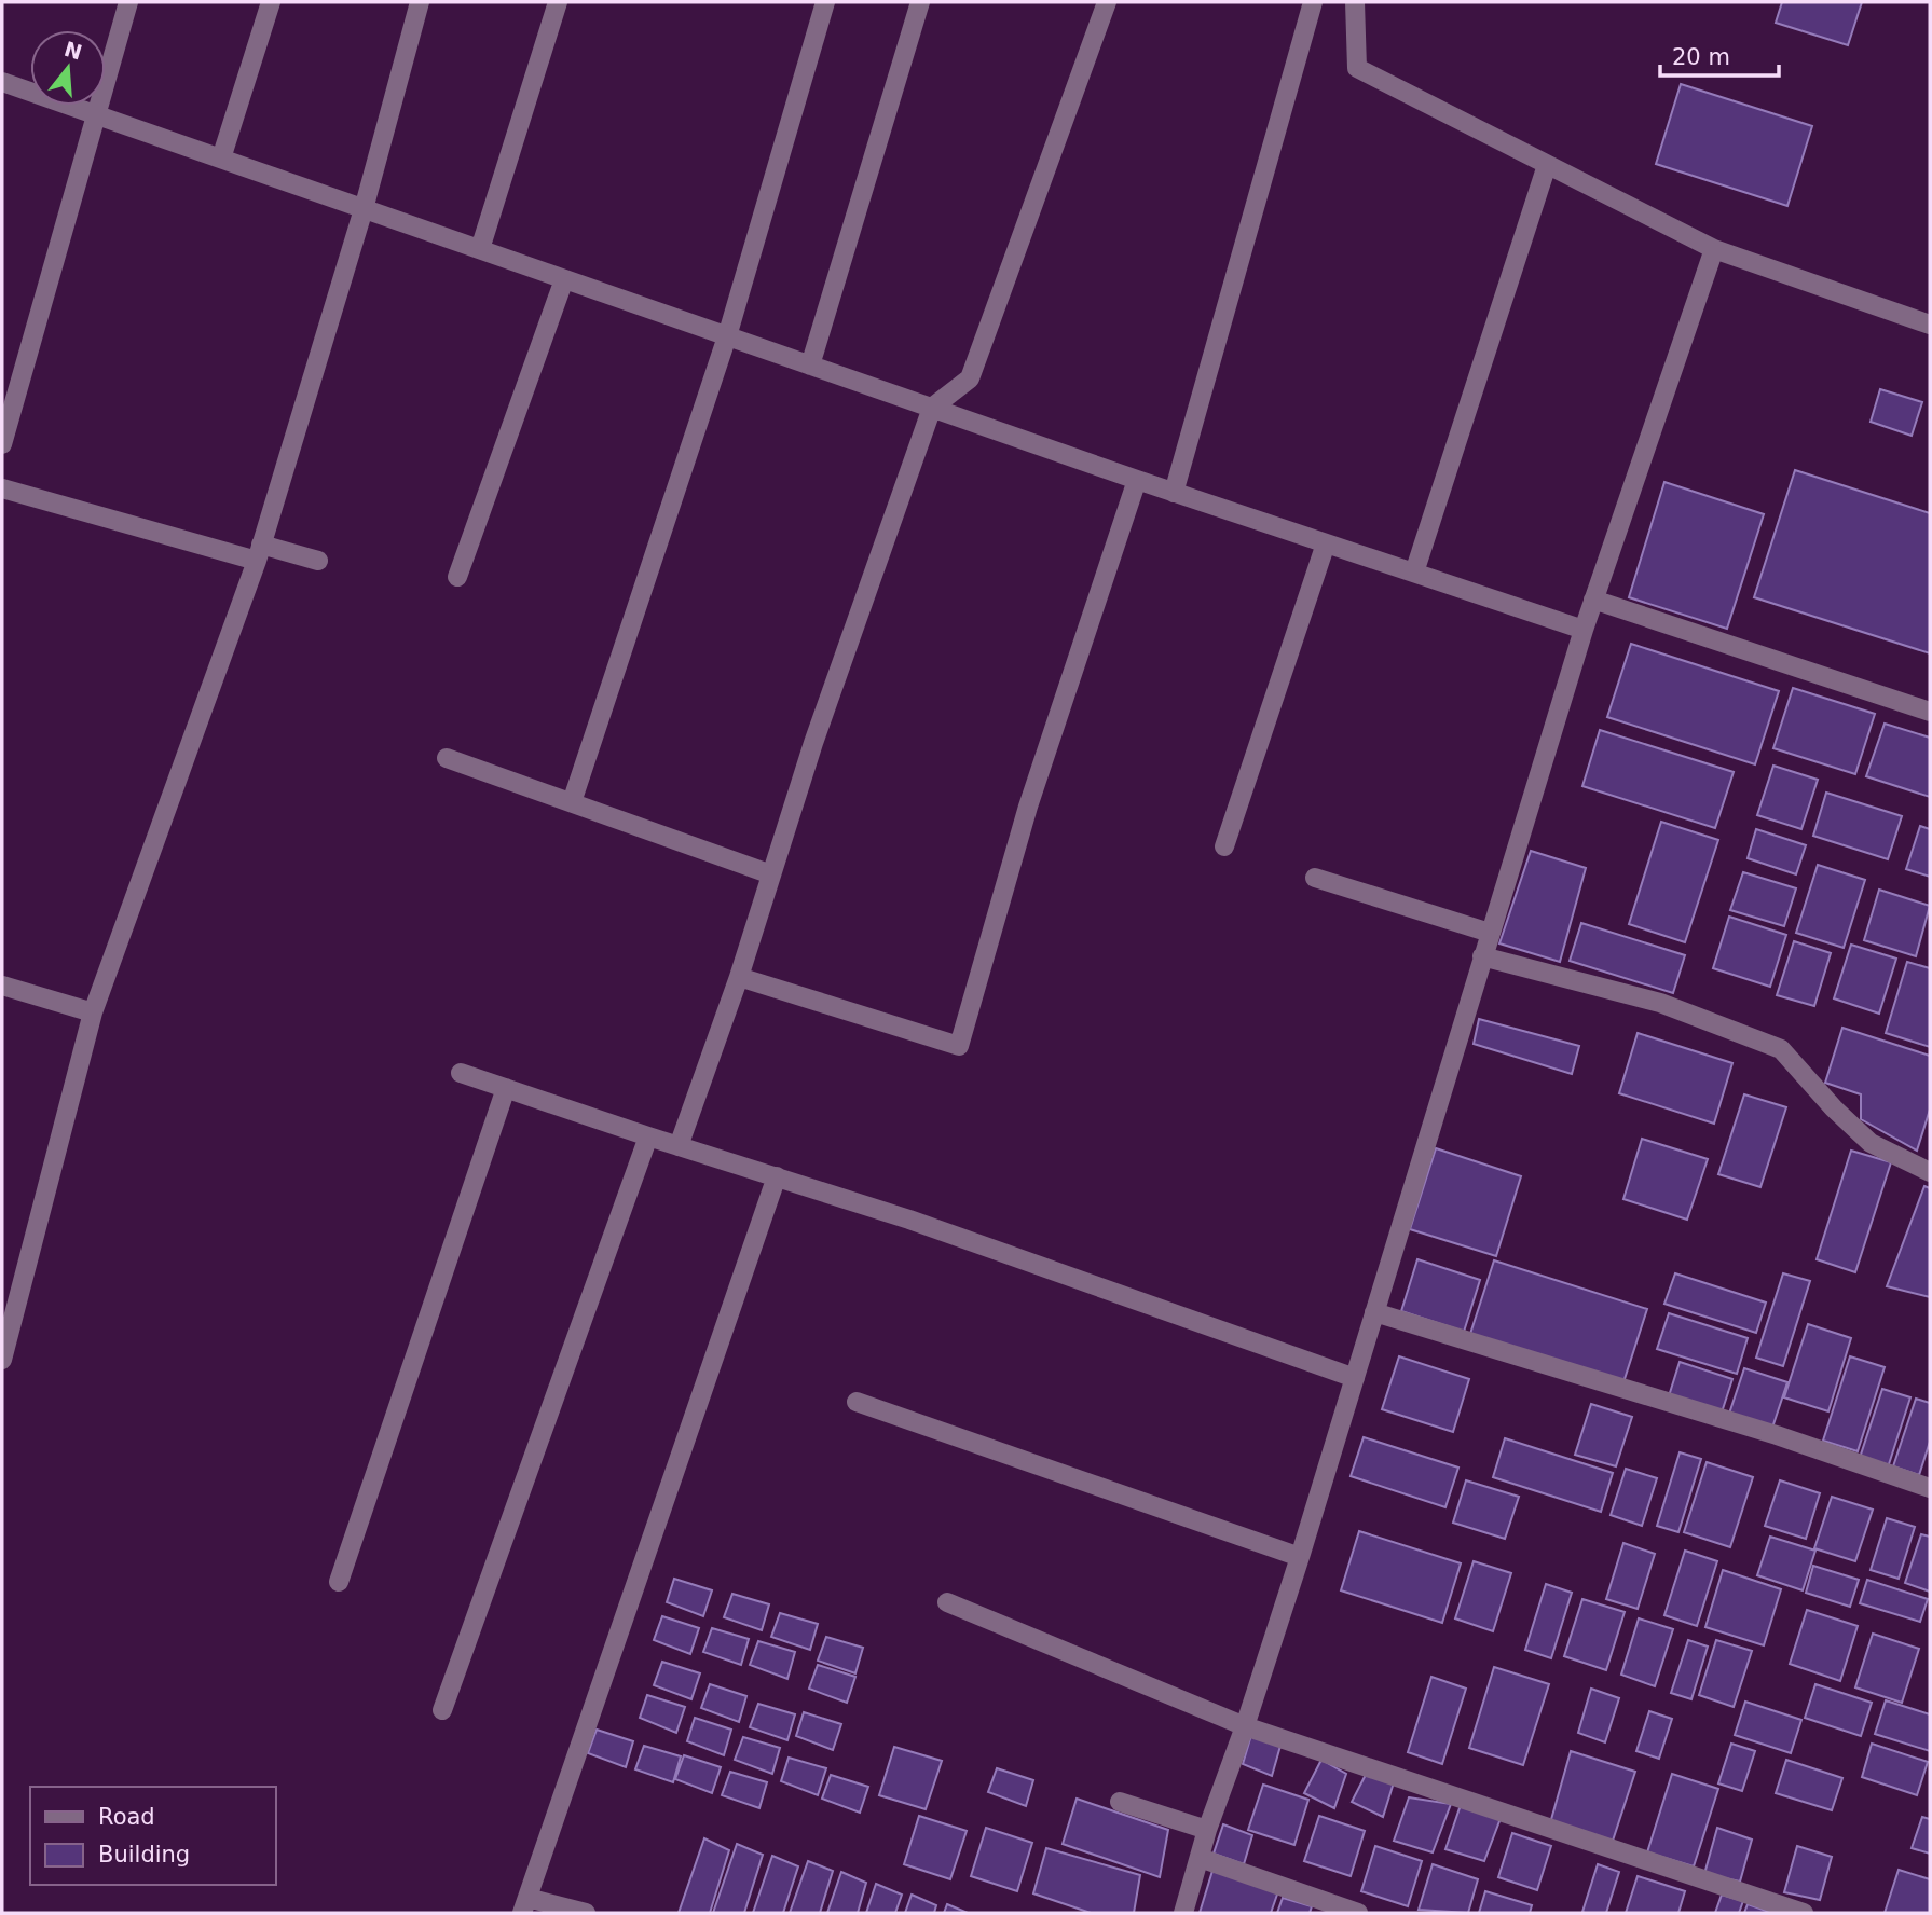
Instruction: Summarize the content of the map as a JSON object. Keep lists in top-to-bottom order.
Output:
{
  "legend": ["Road", "Building"],
  "scale_bar": "20 m",
  "north": "top"
}
